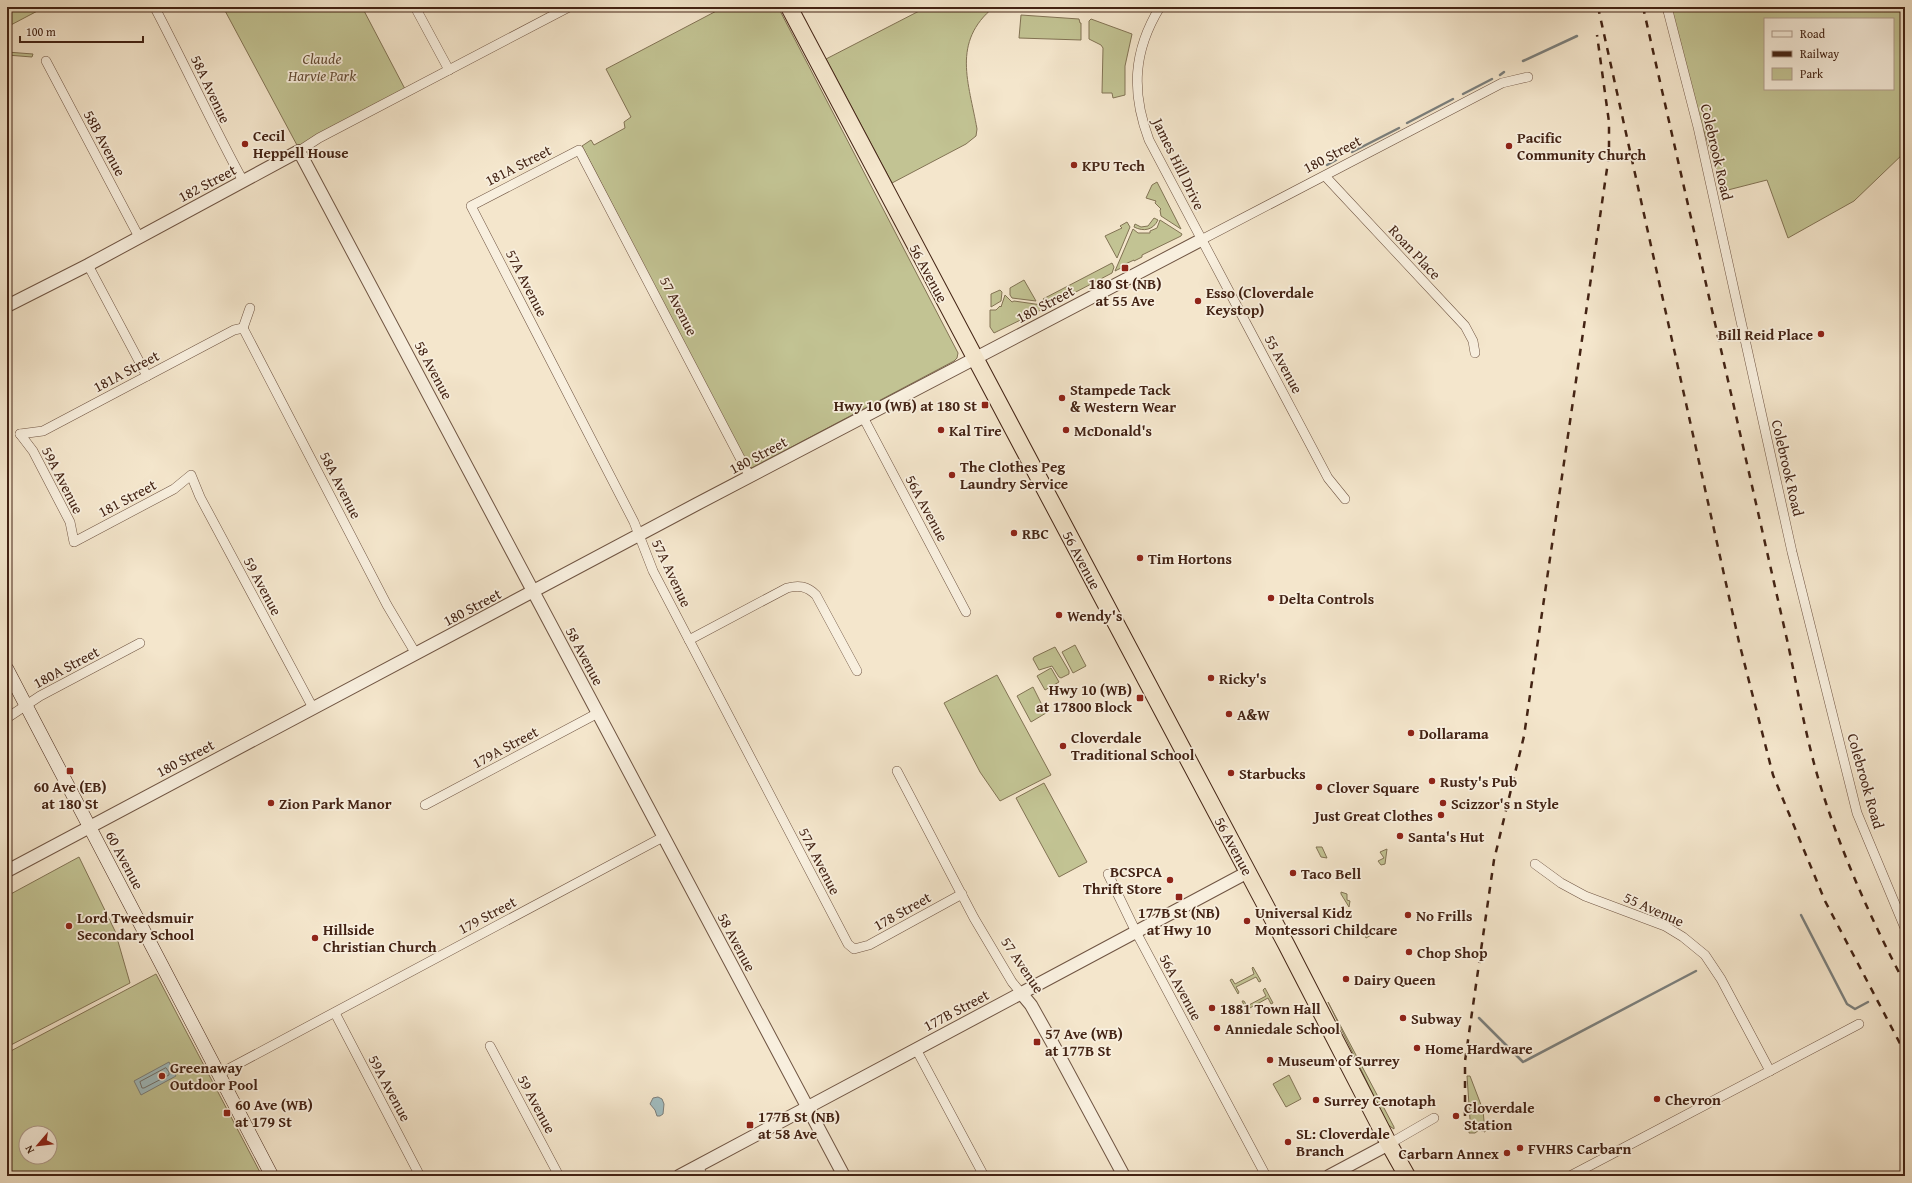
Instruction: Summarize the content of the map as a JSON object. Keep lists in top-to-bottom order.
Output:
{
  "streets": {
    "highway": ["56 Avenue"],
    "main road": ["60 Avenue"],
    "street": [
      "58A Avenue",
      "58B Avenue",
      "Colebrook Road",
      "180 Street",
      "James Hill Drive",
      "181A Street",
      "182 Street",
      "Roan Place",
      "57A Avenue",
      "57 Avenue",
      "55 Avenue",
      "58 Avenue",
      "59A Avenue",
      "181 Street",
      "56A Avenue",
      "59 Avenue",
      "180A Street",
      "179A Street",
      "178 Street",
      "179 Street",
      "177B Street"
    ]
  },
  "crossings": [
    ["58A Avenue", "180 Street"],
    ["58A Avenue", "181A Street"],
    ["58A Avenue", "182 Street"],
    ["58B Avenue", "182 Street"],
    ["180 Street", "James Hill Drive"],
    ["180 Street", "Roan Place"],
    ["180 Street", "56 Avenue"],
    ["180 Street", "57A Avenue"],
    ["180 Street", "57 Avenue"],
    ["180 Street", "55 Avenue"],
    ["180 Street", "58 Avenue"],
    ["180 Street", "56A Avenue"],
    ["180 Street", "59 Avenue"],
    ["180 Street", "60 Avenue"],
    ["James Hill Drive", "55 Avenue"],
    ["181A Street", "57A Avenue"],
    ["181A Street", "57 Avenue"],
    ["181A Street", "59A Avenue"],
    ["182 Street", "58 Avenue"],
    ["56 Avenue", "177B Street"],
    ["57A Avenue", "178 Street"],
    ["57 Avenue", "178 Street"],
    ["57 Avenue", "177B Street"],
    ["58 Avenue", "179A Street"],
    ["58 Avenue", "179 Street"],
    ["58 Avenue", "177B Street"],
    ["59A Avenue", "181 Street"],
    ["59A Avenue", "179 Street"],
    ["181 Street", "59 Avenue"],
    ["56A Avenue", "177B Street"],
    ["180A Street", "60 Avenue"],
    ["60 Avenue", "179 Street"]
  ],
  "parks": ["Claude Harvie Park"],
  "places": {
    "other": [
      "Cecil Heppell House",
      "Pacific Community Church",
      "KPU Tech",
      "Esso (Cloverdale Keystop)",
      "Bill Reid Place",
      "Stampede Tack & Western Wear",
      "Kal Tire",
      "McDonald's",
      "The Clothes Peg Laundry Service",
      "RBC",
      "Tim Hortons",
      "Delta Controls",
      "Wendy's",
      "Ricky's",
      "A&W",
      "Dollarama",
      "Cloverdale Traditional School",
      "Starbucks",
      "Rusty's Pub",
      "Clover Square",
      "Zion Park Manor",
      "Scizzor's n Style",
      "Just Great Clothes",
      "Santa's Hut",
      "Taco Bell",
      "BCSPCA Thrift Store",
      "No Frills",
      "Universal Kidz Montessori Childcare",
      "Lord Tweedsmuir Secondary School",
      "Hillside Christian Church",
      "Chop Shop",
      "Dairy Queen",
      "1881 Town Hall",
      "Subway",
      "Anniedale School",
      "Home Hardware",
      "Museum of Surrey",
      "Greenaway Outdoor Pool",
      "Chevron",
      "Surrey Cenotaph",
      "Cloverdale Station",
      "SL: Cloverdale Branch",
      "FVHRS Carbarn",
      "Carbarn Annex"
    ],
    "transit": [
      "180 St (NB) at 55 Ave",
      "Hwy 10 (WB) at 180 St",
      "Hwy 10 (WB) at 17800 Block",
      "60 Ave (EB) at 180 St",
      "177B St (NB) at Hwy 10",
      "57 Ave (WB) at 177B St",
      "60 Ave (WB) at 179 St",
      "177B St (NB) at 58 Ave"
    ]
  },
  "legend": ["Road", "Railway", "Park"],
  "scale_bar": "100 m",
  "north": "bottom left"
}
